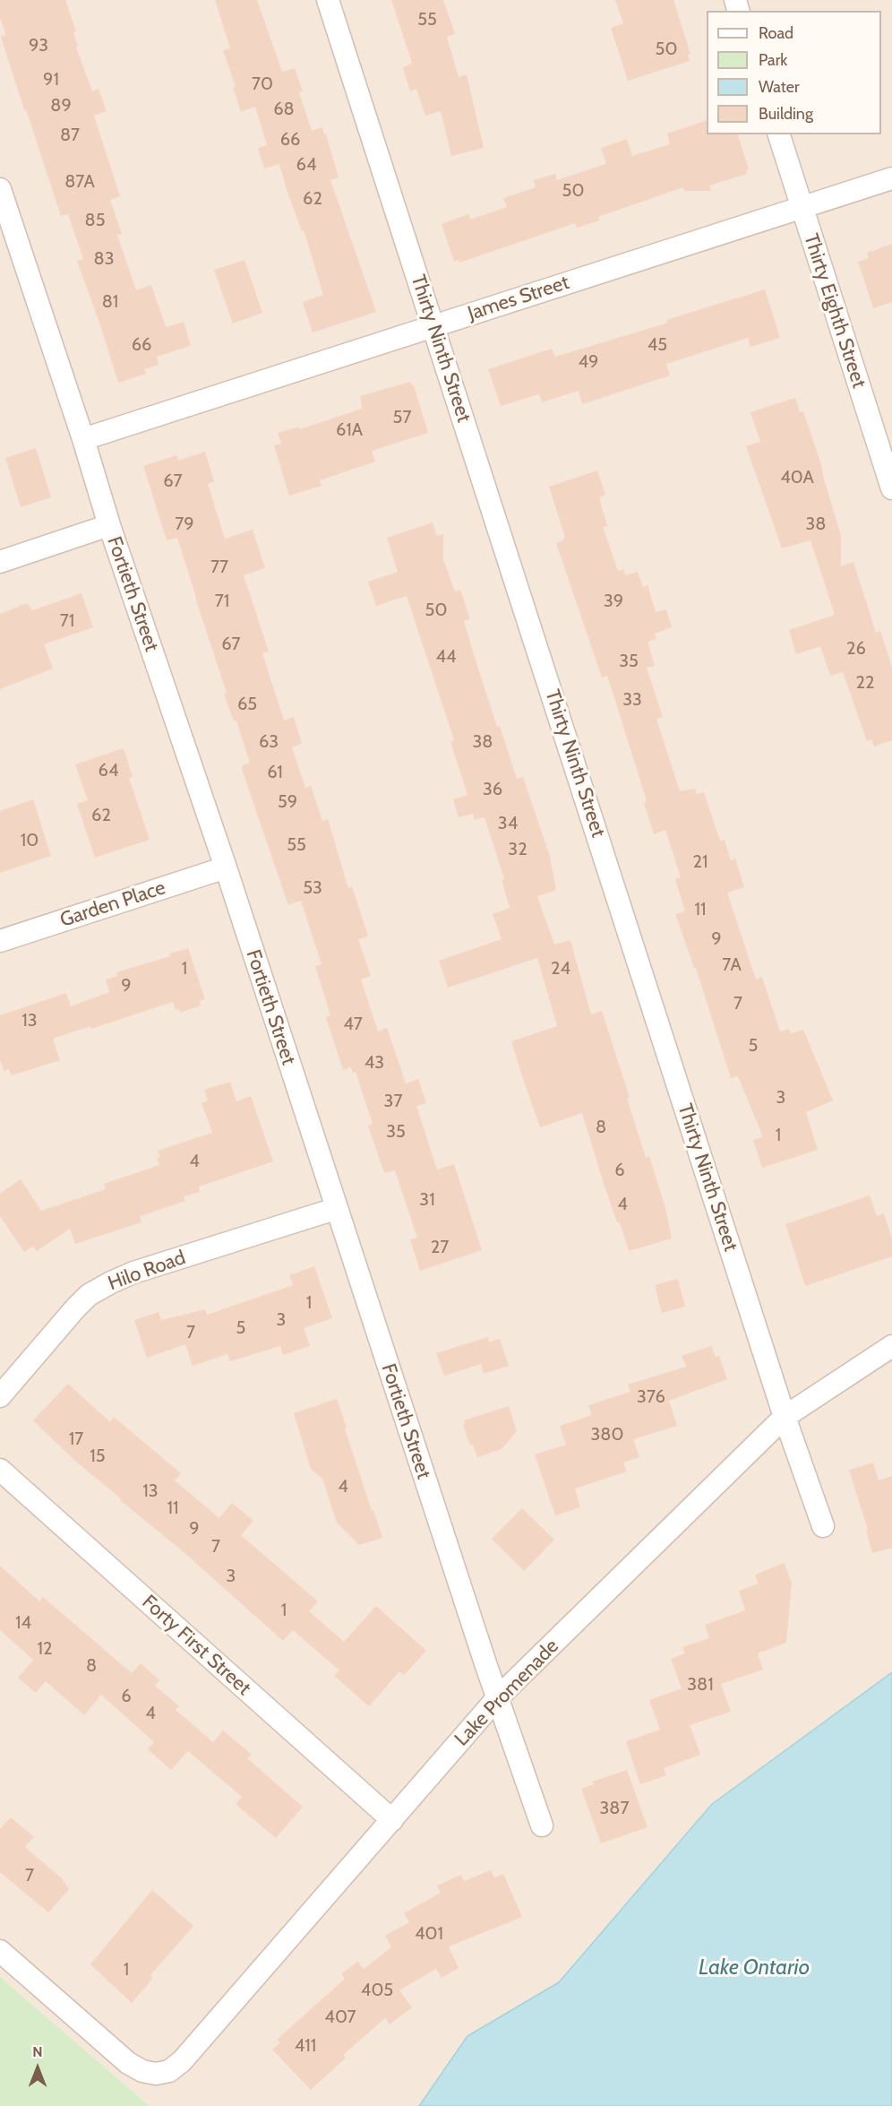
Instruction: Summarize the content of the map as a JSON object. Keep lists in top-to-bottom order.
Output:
{
  "streets": {
    "street": [
      "James Street",
      "Thirty Eighth Street",
      "Thirty Ninth Street",
      "Fortieth Street",
      "Garden Place",
      "Hilo Road",
      "Forty First Street",
      "Lake Promenade"
    ]
  },
  "crossings": [
    ["James Street", "Thirty Eighth Street"],
    ["James Street", "Thirty Ninth Street"],
    ["James Street", "Fortieth Street"],
    ["Thirty Ninth Street", "Lake Promenade"],
    ["Fortieth Street", "Garden Place"],
    ["Fortieth Street", "Hilo Road"],
    ["Fortieth Street", "Lake Promenade"],
    ["Forty First Street", "Lake Promenade"]
  ],
  "water": ["Lake Ontario"],
  "house_numbers": [
    "55",
    "93",
    "50",
    "91",
    "70",
    "89",
    "68",
    "87",
    "66",
    "64",
    "87A",
    "50",
    "62",
    "85",
    "83",
    "81",
    "66",
    "45",
    "49",
    "57",
    "61A",
    "40A",
    "67",
    "79",
    "38",
    "77",
    "71",
    "39",
    "50",
    "71",
    "67",
    "26",
    "44",
    "35",
    "22",
    "33",
    "65",
    "63",
    "38",
    "64",
    "61",
    "36",
    "59",
    "62",
    "34",
    "10",
    "55",
    "32",
    "21",
    "53",
    "11",
    "9",
    "7A",
    "1",
    "24",
    "9",
    "7",
    "13",
    "47",
    "5",
    "43",
    "3",
    "37",
    "8",
    "35",
    "1",
    "4",
    "6",
    "31",
    "4",
    "27",
    "1",
    "3",
    "5",
    "7",
    "376",
    "380",
    "17",
    "15",
    "4",
    "13",
    "11",
    "9",
    "7",
    "3",
    "1",
    "14",
    "12",
    "8",
    "381",
    "6",
    "4",
    "387",
    "7",
    "401",
    "1",
    "405",
    "407",
    "411"
  ],
  "legend": [
    "Road",
    "Park",
    "Water",
    "Building"
  ],
  "north": "top"
}
